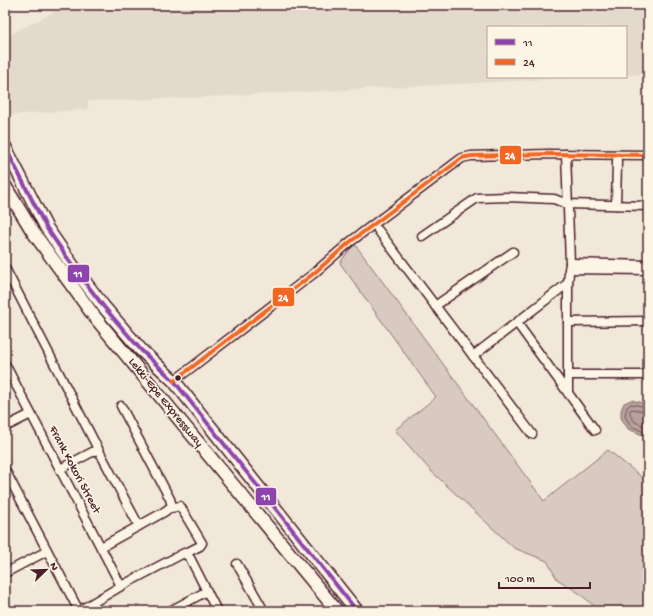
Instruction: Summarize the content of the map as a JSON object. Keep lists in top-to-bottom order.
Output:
{
  "streets": {
    "highway": ["Lekki-Epe Expressway"],
    "street": ["Frank Kokori Street"]
  },
  "lines": ["transit line 11", "transit line 24"],
  "legend": ["11", "24"],
  "scale_bar": "100 m",
  "north": "top right"
}
